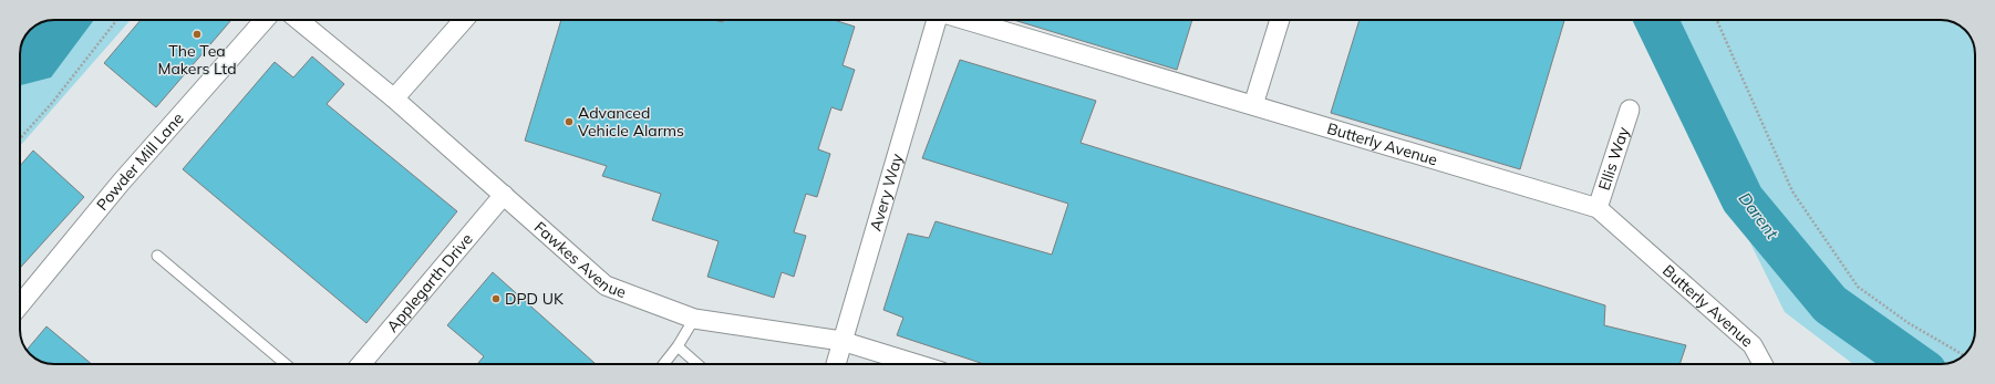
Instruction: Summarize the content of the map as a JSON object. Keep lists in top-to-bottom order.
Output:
{
  "streets": {
    "street": [
      "Butterly Avenue",
      "Ellis Way",
      "Powder Mill Lane",
      "Avery Way",
      "Fawkes Avenue",
      "Applegarth Drive"
    ]
  },
  "crossings": [
    ["Butterly Avenue", "Ellis Way"],
    ["Avery Way", "Fawkes Avenue"],
    ["Fawkes Avenue", "Applegarth Drive"]
  ],
  "water": ["Darent"],
  "places": ["The Tea Makers Ltd", "Advanced Vehicle Alarms", "DPD UK"]
}
